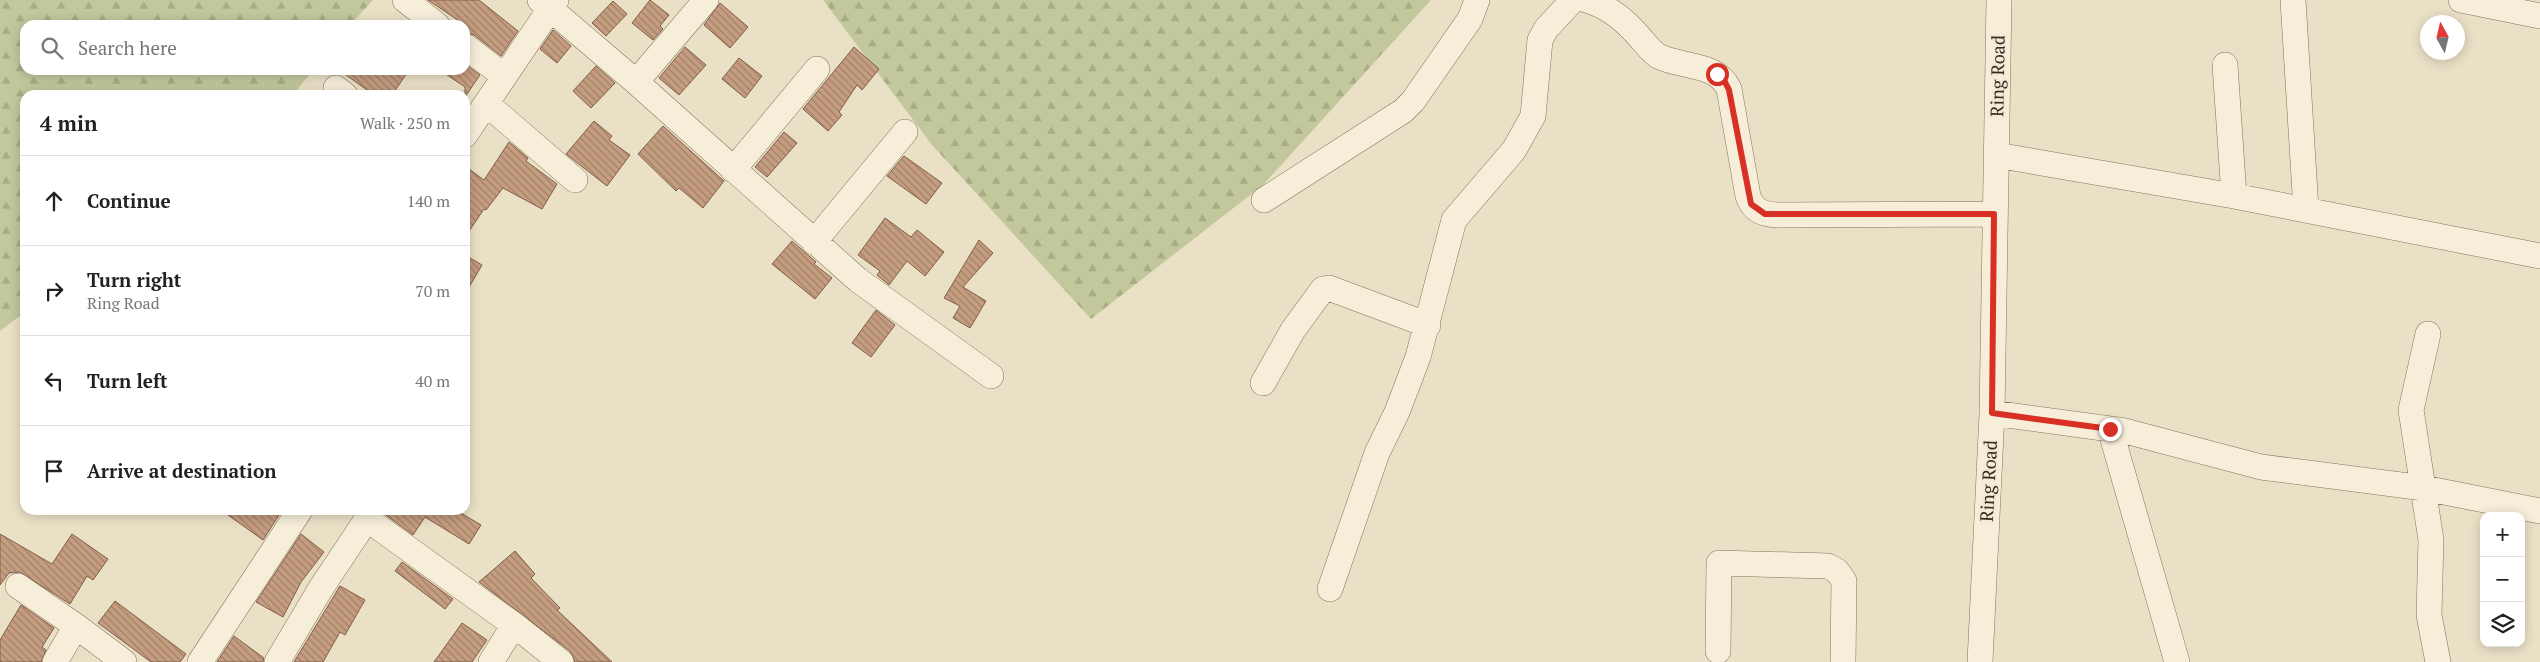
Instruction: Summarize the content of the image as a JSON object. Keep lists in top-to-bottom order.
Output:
{
  "streets": {
    "street": ["Ring Road"]
  },
  "north": "top",
  "page": {
    "search": "Search here",
    "heading": ["4 min", "Walk · 250 m"],
    "list": [
      ["Continue", "140 m"],
      ["Turn right", "Ring Road", "70 m"],
      ["Turn left", "40 m"],
      "Arrive at destination"
    ],
    "map_buttons": ["+", "−"]
  }
}
